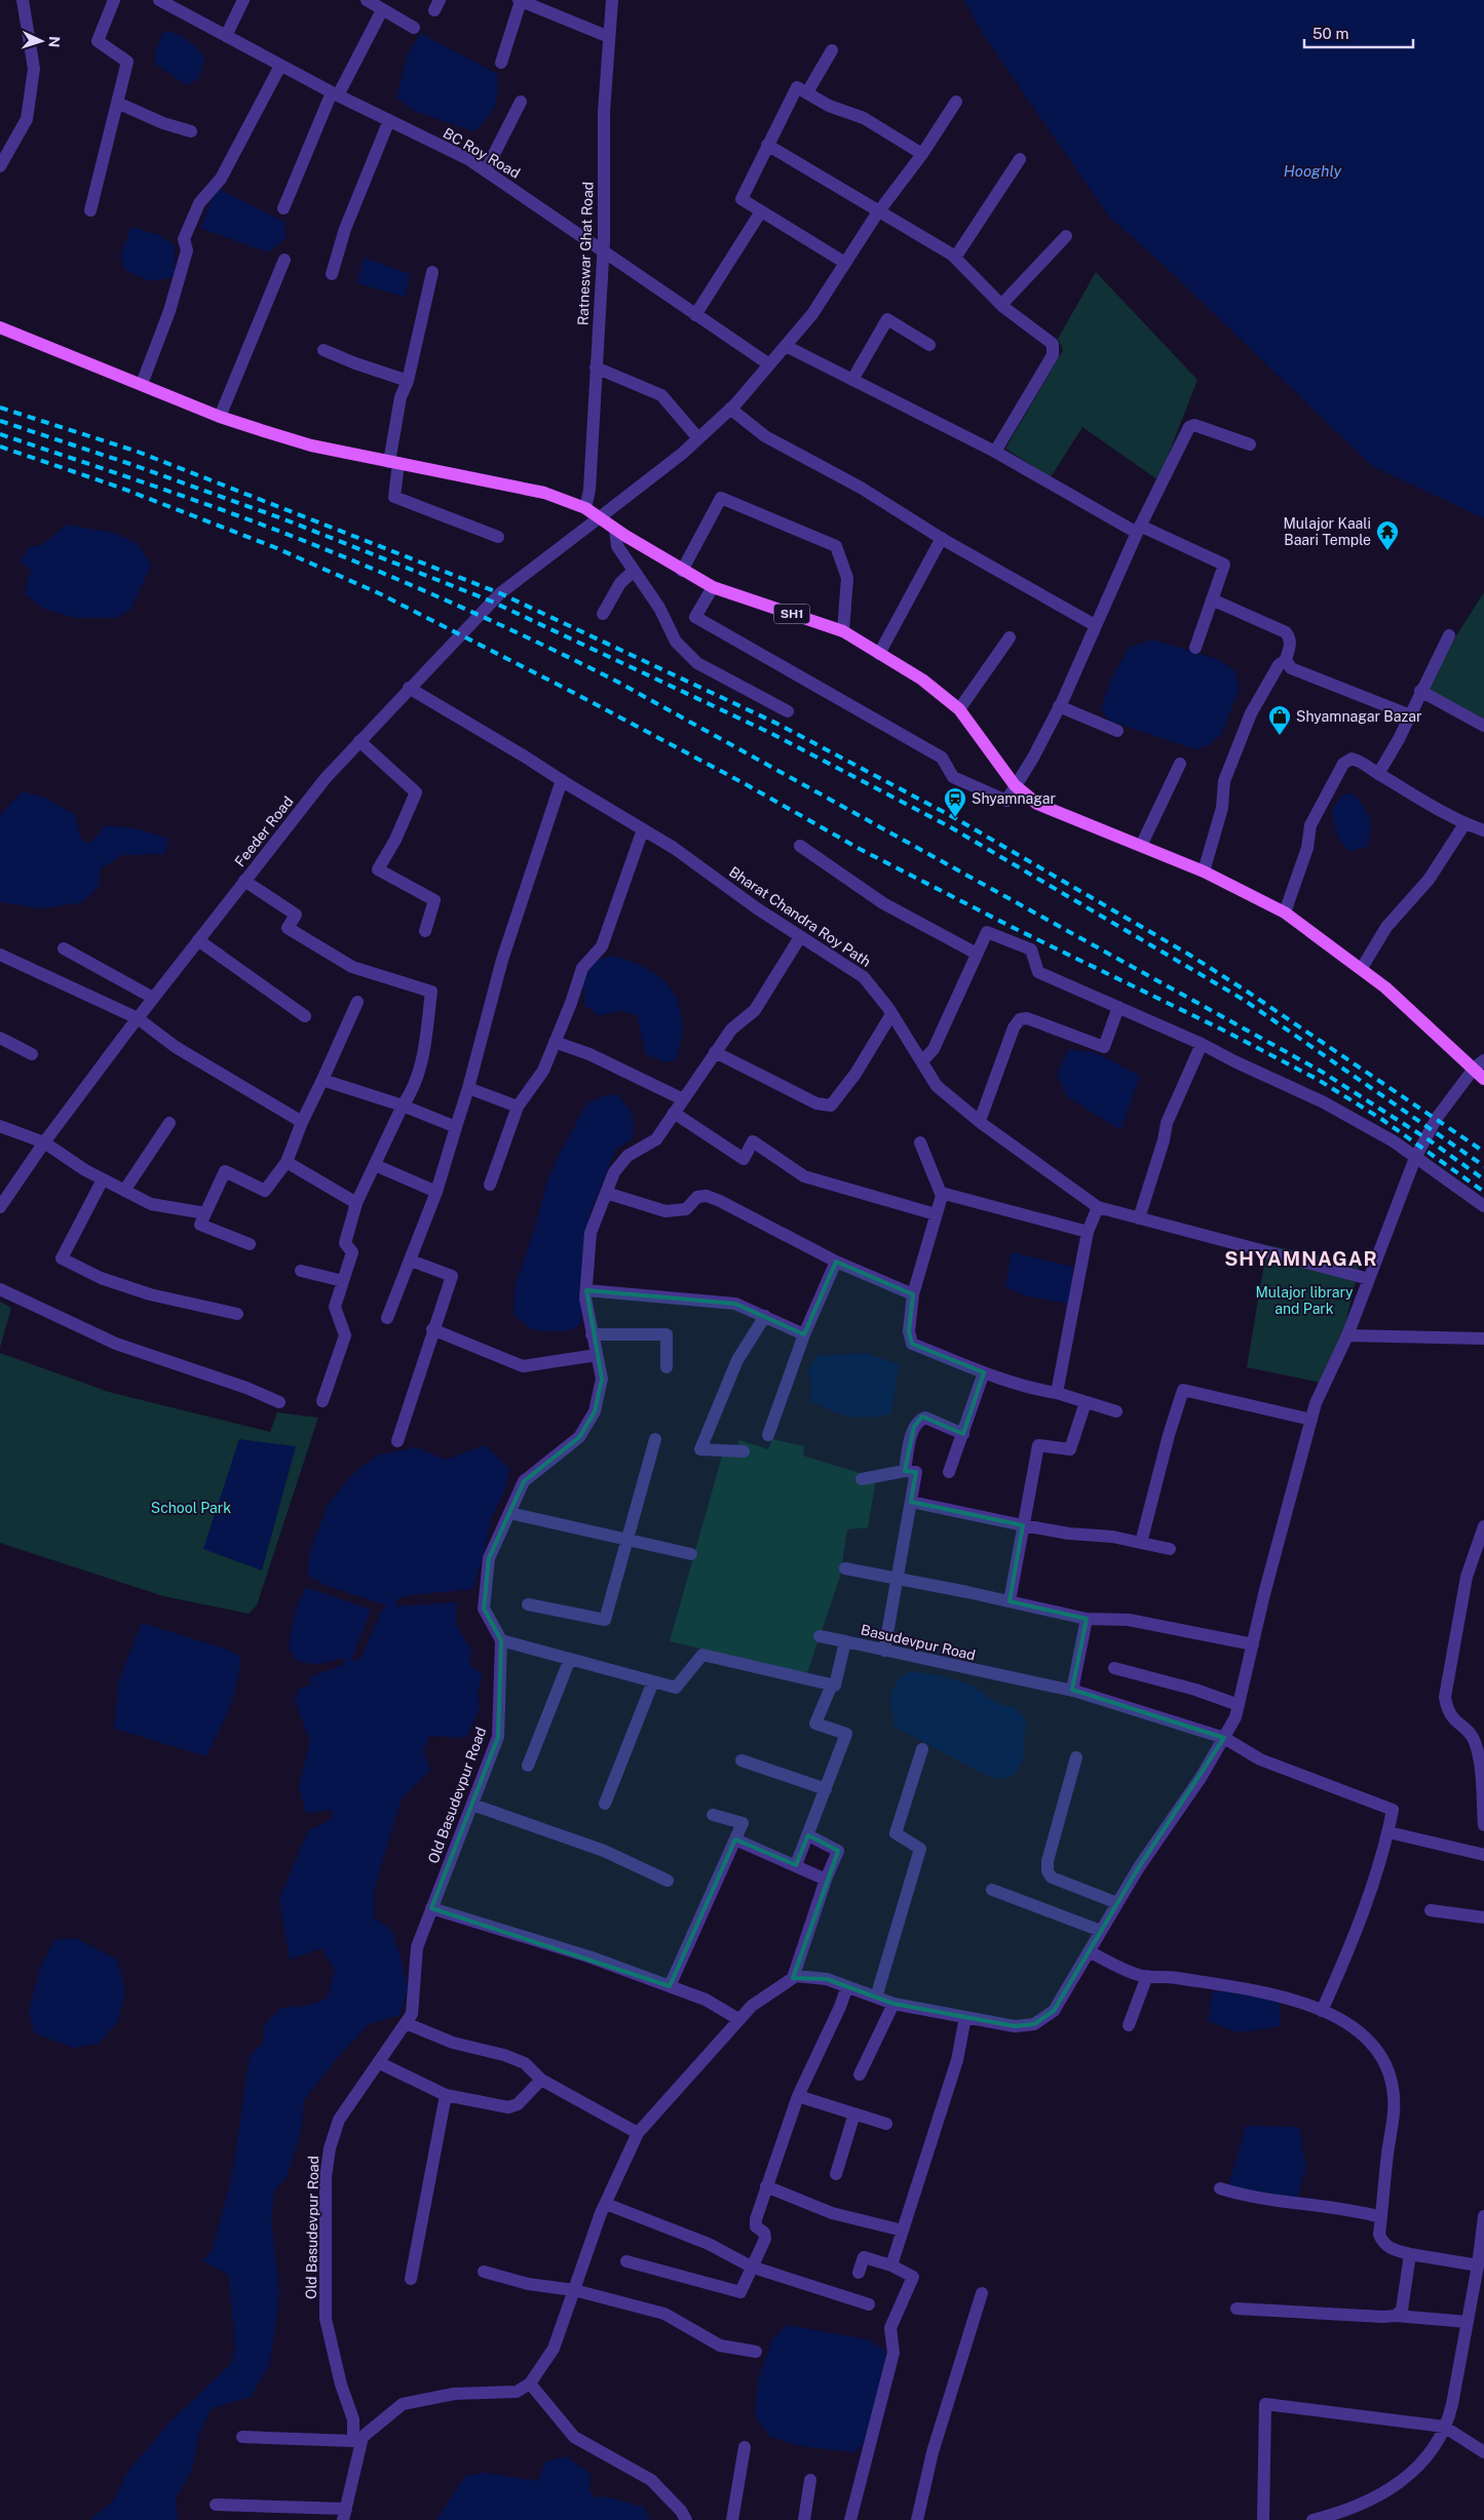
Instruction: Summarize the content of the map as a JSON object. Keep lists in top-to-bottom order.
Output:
{
  "streets": {
    "main road": ["SH1"],
    "street": [
      "BC Roy Road",
      "Ratneswar Ghat Road",
      "Feeder Road",
      "Bharat Chandra Roy Path",
      "Basudevpur Road",
      "Old Basudevpur Road"
    ]
  },
  "crossings": [
    ["BC Roy Road", "Ratneswar Ghat Road"],
    ["BC Roy Road", "Feeder Road"],
    ["Ratneswar Ghat Road", "SH1"],
    ["SH1", "Feeder Road"],
    ["Feeder Road", "Bharat Chandra Roy Path"]
  ],
  "districts": ["SHYAMNAGAR"],
  "water": ["Hooghly"],
  "parks": ["Mulajor library and Park", "School Park"],
  "places": {
    "temple": ["Mulajor Kaali Baari Temple"],
    "shop": ["Shyamnagar Bazar"],
    "station": ["Shyamnagar"]
  },
  "scale_bar": "50 m",
  "north": "right"
}
